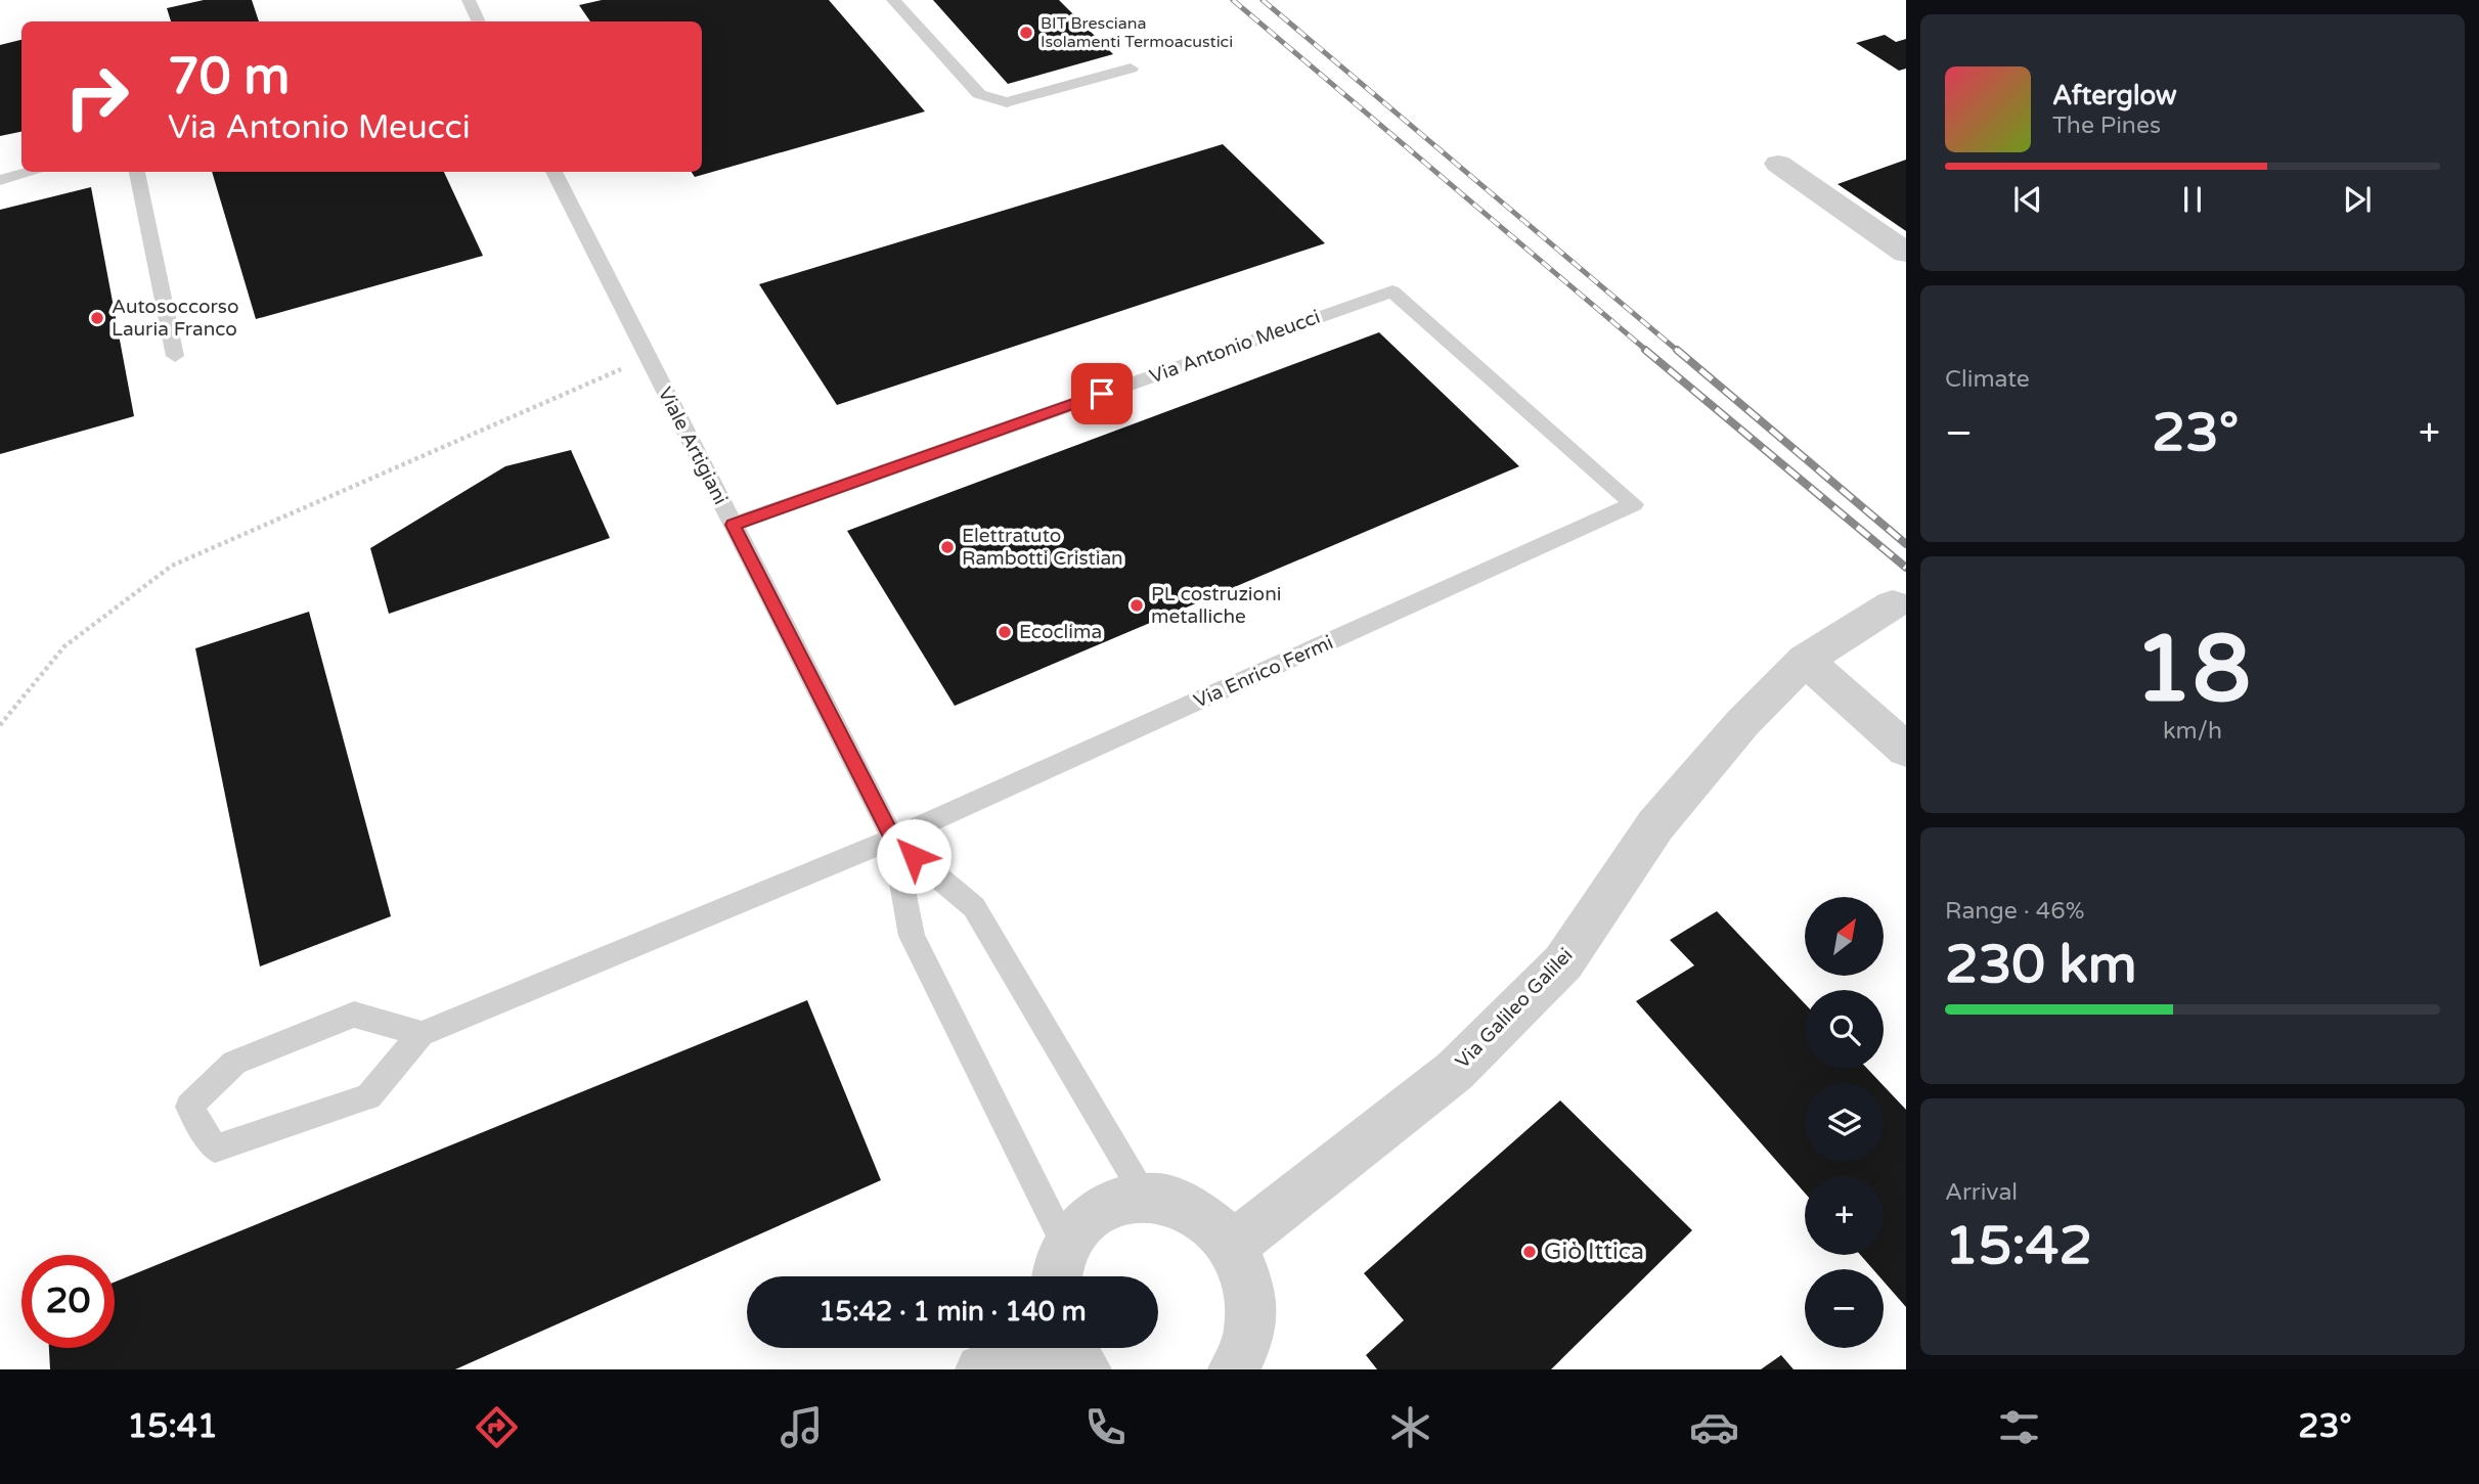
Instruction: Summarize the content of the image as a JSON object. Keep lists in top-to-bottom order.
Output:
{
  "streets": {
    "street": ["Via Galileo Galilei"],
    "lane": ["Via Antonio Meucci", "Viale Artigiani", "Via Enrico Fermi"]
  },
  "crossings": [
    ["Via Antonio Meucci", "Viale Artigiani"],
    ["Via Antonio Meucci", "Via Enrico Fermi"],
    ["Viale Artigiani", "Via Enrico Fermi"]
  ],
  "places": [
    "BIT Bresciana Isolamenti Termoacustici",
    "Autosoccorso Lauria Franco",
    "Elettratuto Rambotti Cristian",
    "PL costruzioni metalliche",
    "Ecoclima",
    "Giò Ittica"
  ],
  "north": "top right",
  "page": {
    "turn": ["70 m", "Via Antonio Meucci"],
    "song": ["Afterglow", "The Pines"],
    "tile": [
      "Climate",
      ["18", "km/h"],
      ["Range · 46%", "230 km"],
      ["Arrival", "15:42"]
    ],
    "heat": ["−", "23°", "+"],
    "map_buttons": ["+", "−"],
    "limit": "20",
    "trip": "15:42 · 1 min · 140 m",
    "tabs": ["15:41", "23°"]
  }
}
